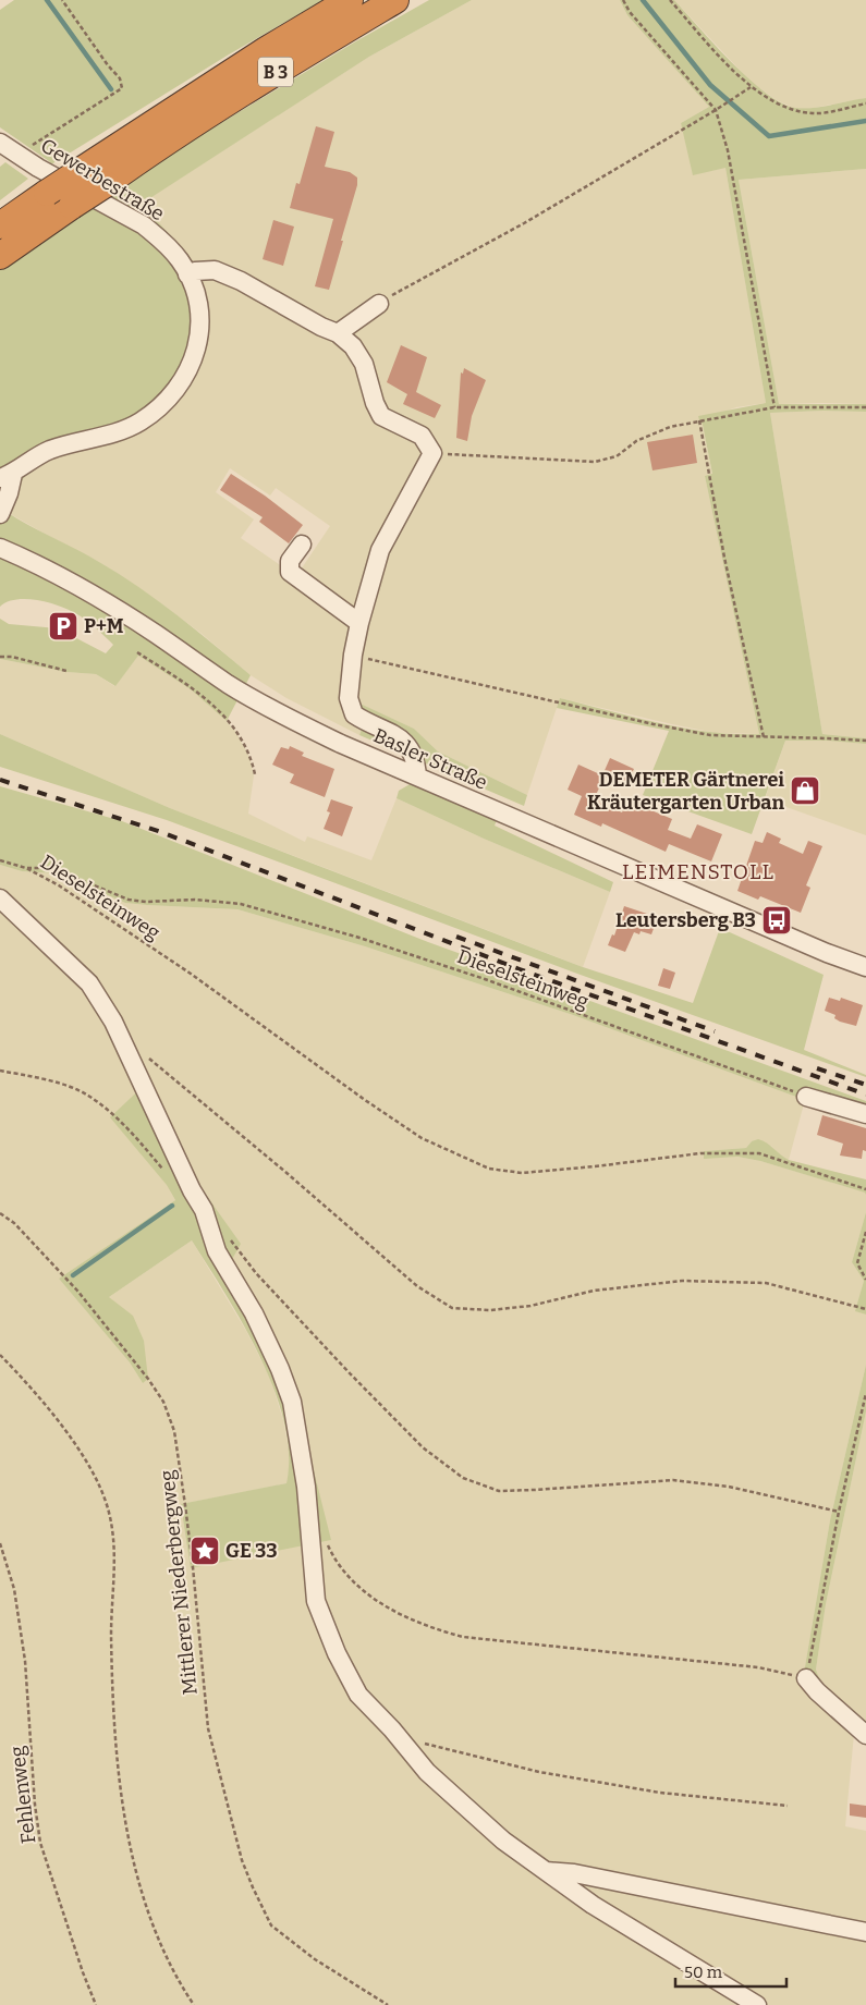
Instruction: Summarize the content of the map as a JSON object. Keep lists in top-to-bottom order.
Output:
{
  "streets": {
    "highway": ["B 3"],
    "street": ["Gewerbestraße", "Basler Straße"],
    "path": ["Dieselsteinweg", "Mittlerer Niederbergweg", "Fehlenweg"]
  },
  "districts": ["LEIMENSTOLL"],
  "places": {
    "parking": ["P+M"],
    "shop": ["DEMETER Gärtnerei Kräutergarten Urban"],
    "bus stop": ["Leutersberg B3"],
    "place": ["GE 33"]
  },
  "scale_bar": "50 m"
}
